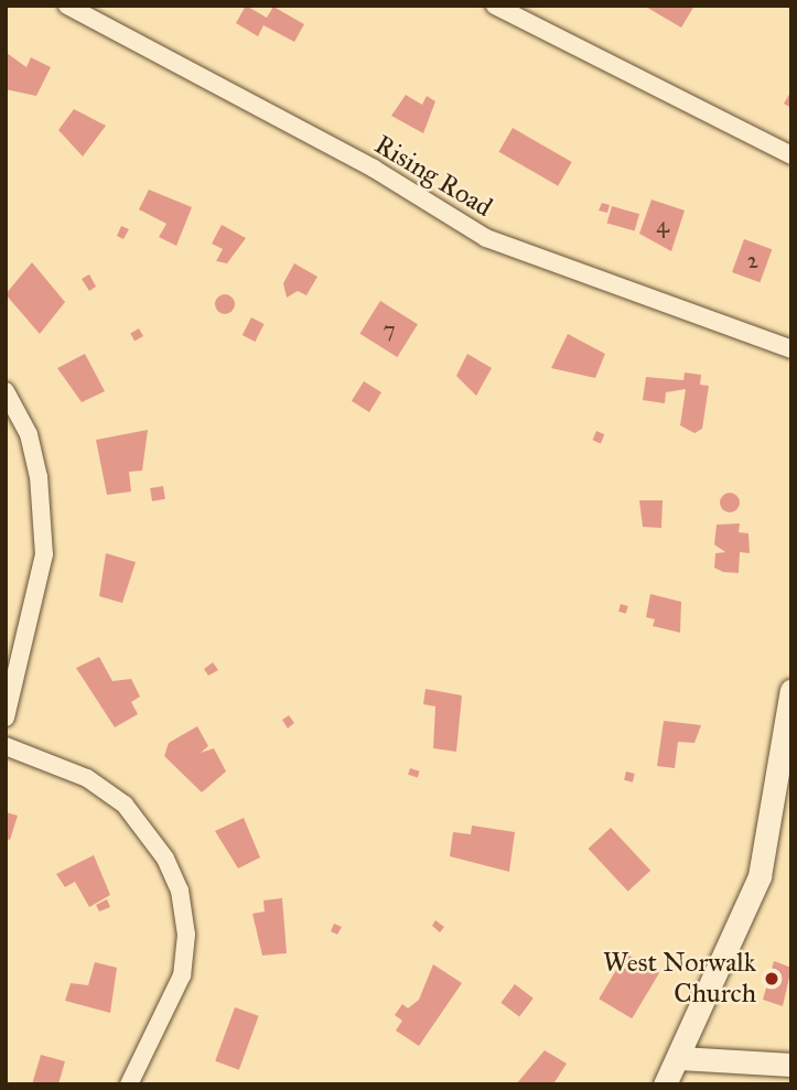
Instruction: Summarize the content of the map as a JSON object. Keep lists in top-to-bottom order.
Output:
{
  "streets": {
    "street": ["Rising Road"]
  },
  "places": ["West Norwalk Church"],
  "house_numbers": ["4", "2", "7"]
}
